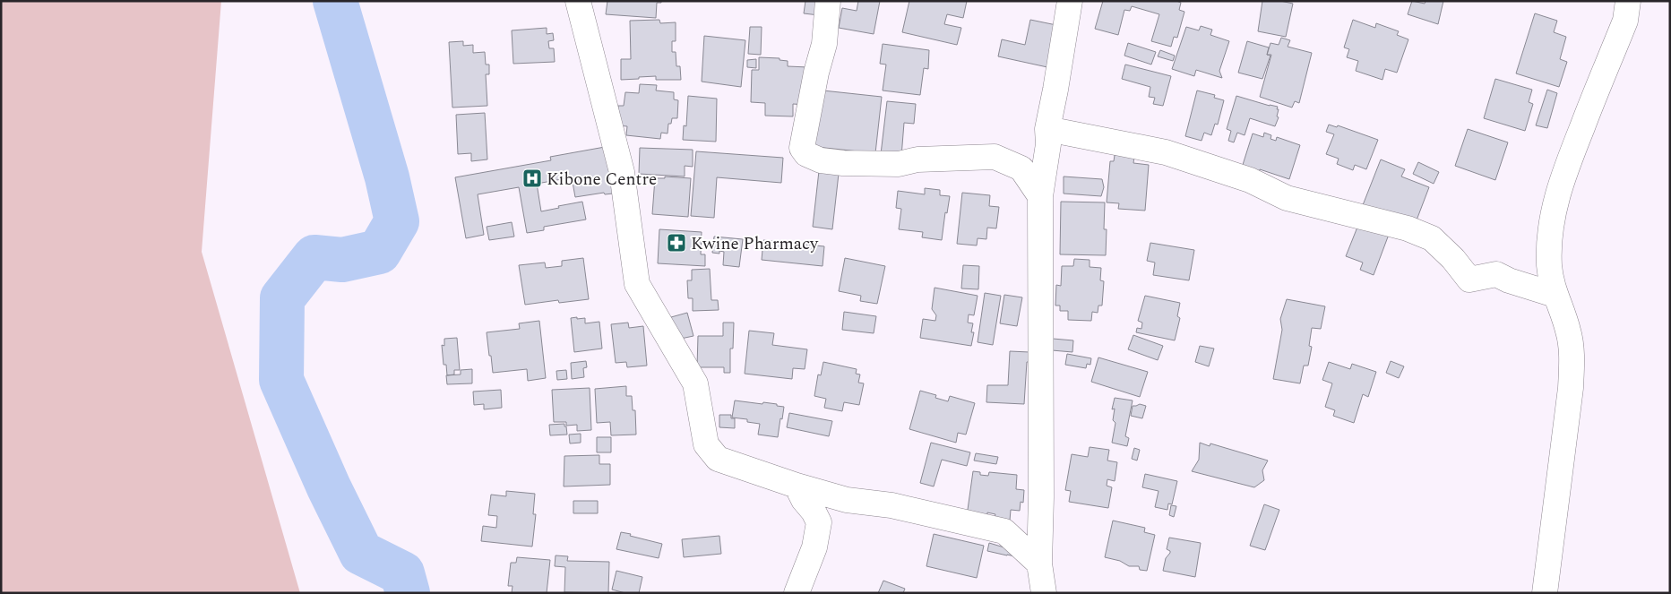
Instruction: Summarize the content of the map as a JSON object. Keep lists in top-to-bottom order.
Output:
{
  "places": {
    "hospital": ["Kibone Centre"],
    "pharmacy": ["Kwine Pharmacy"]
  }
}
